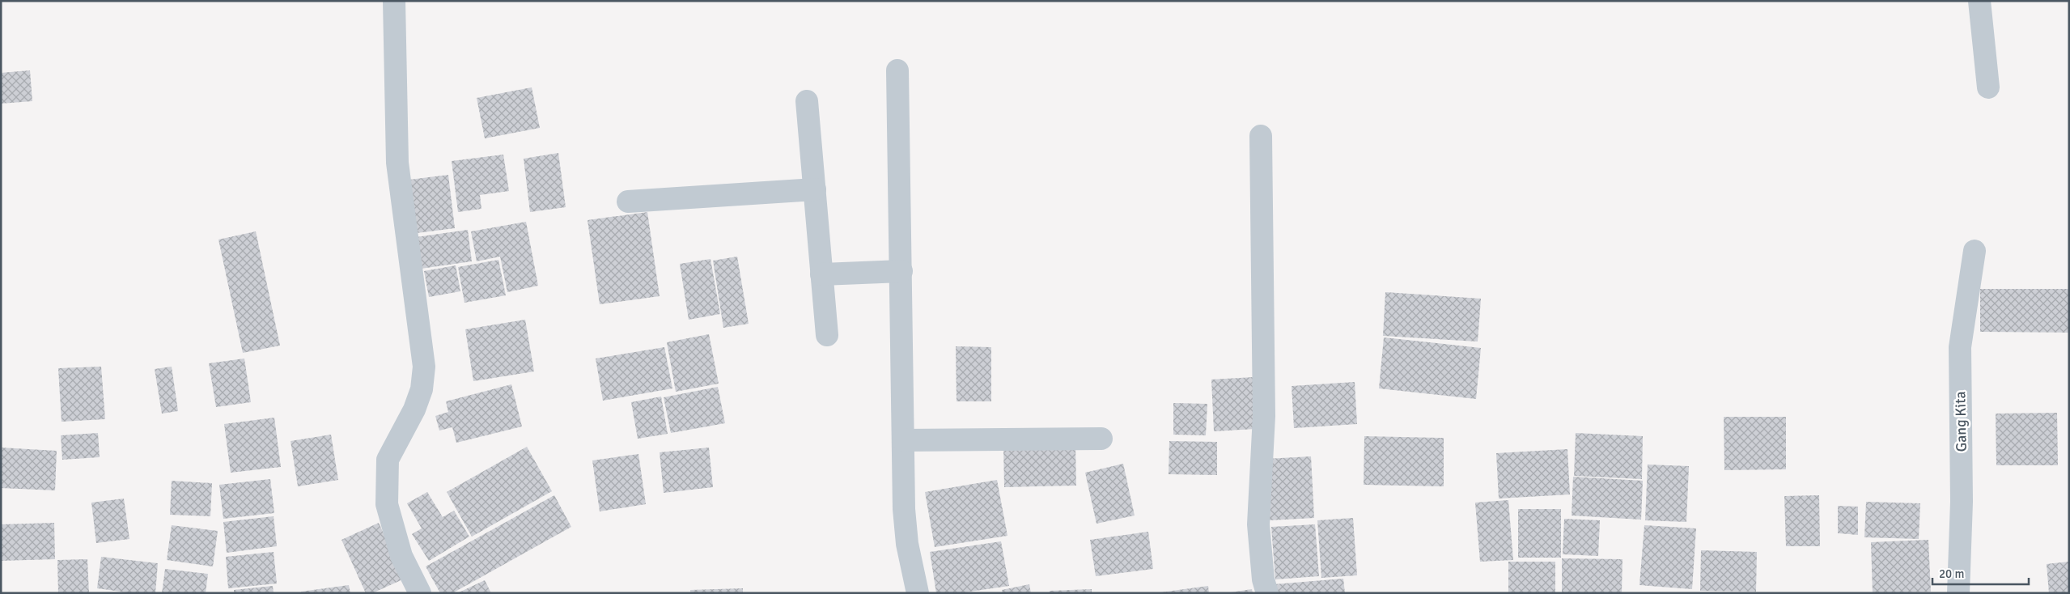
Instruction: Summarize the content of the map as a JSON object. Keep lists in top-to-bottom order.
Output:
{
  "streets": {
    "street": ["Gang Kita"]
  },
  "scale_bar": "20 m"
}
